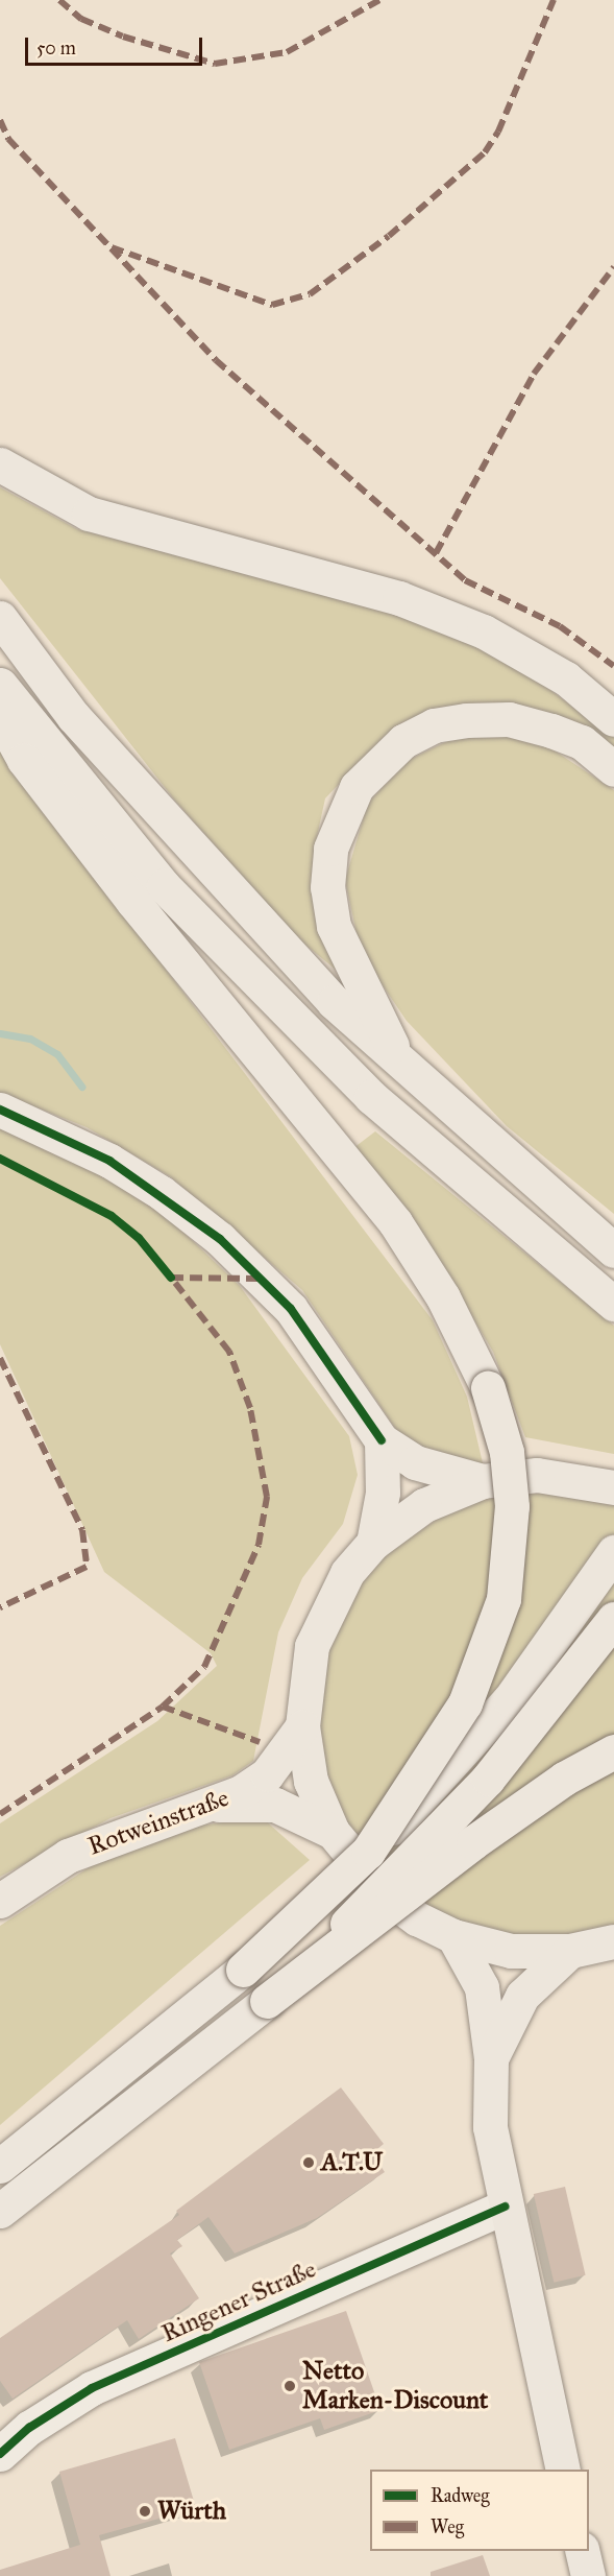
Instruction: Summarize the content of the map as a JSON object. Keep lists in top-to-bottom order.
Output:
{
  "streets": {
    "main road": ["Rotweinstraße"],
    "street": ["Ringener Straße"]
  },
  "places": ["A.T.U", "Netto Marken-Discount", "Würth"],
  "legend": ["Radweg", "Weg"],
  "scale_bar": "50 m"
}
